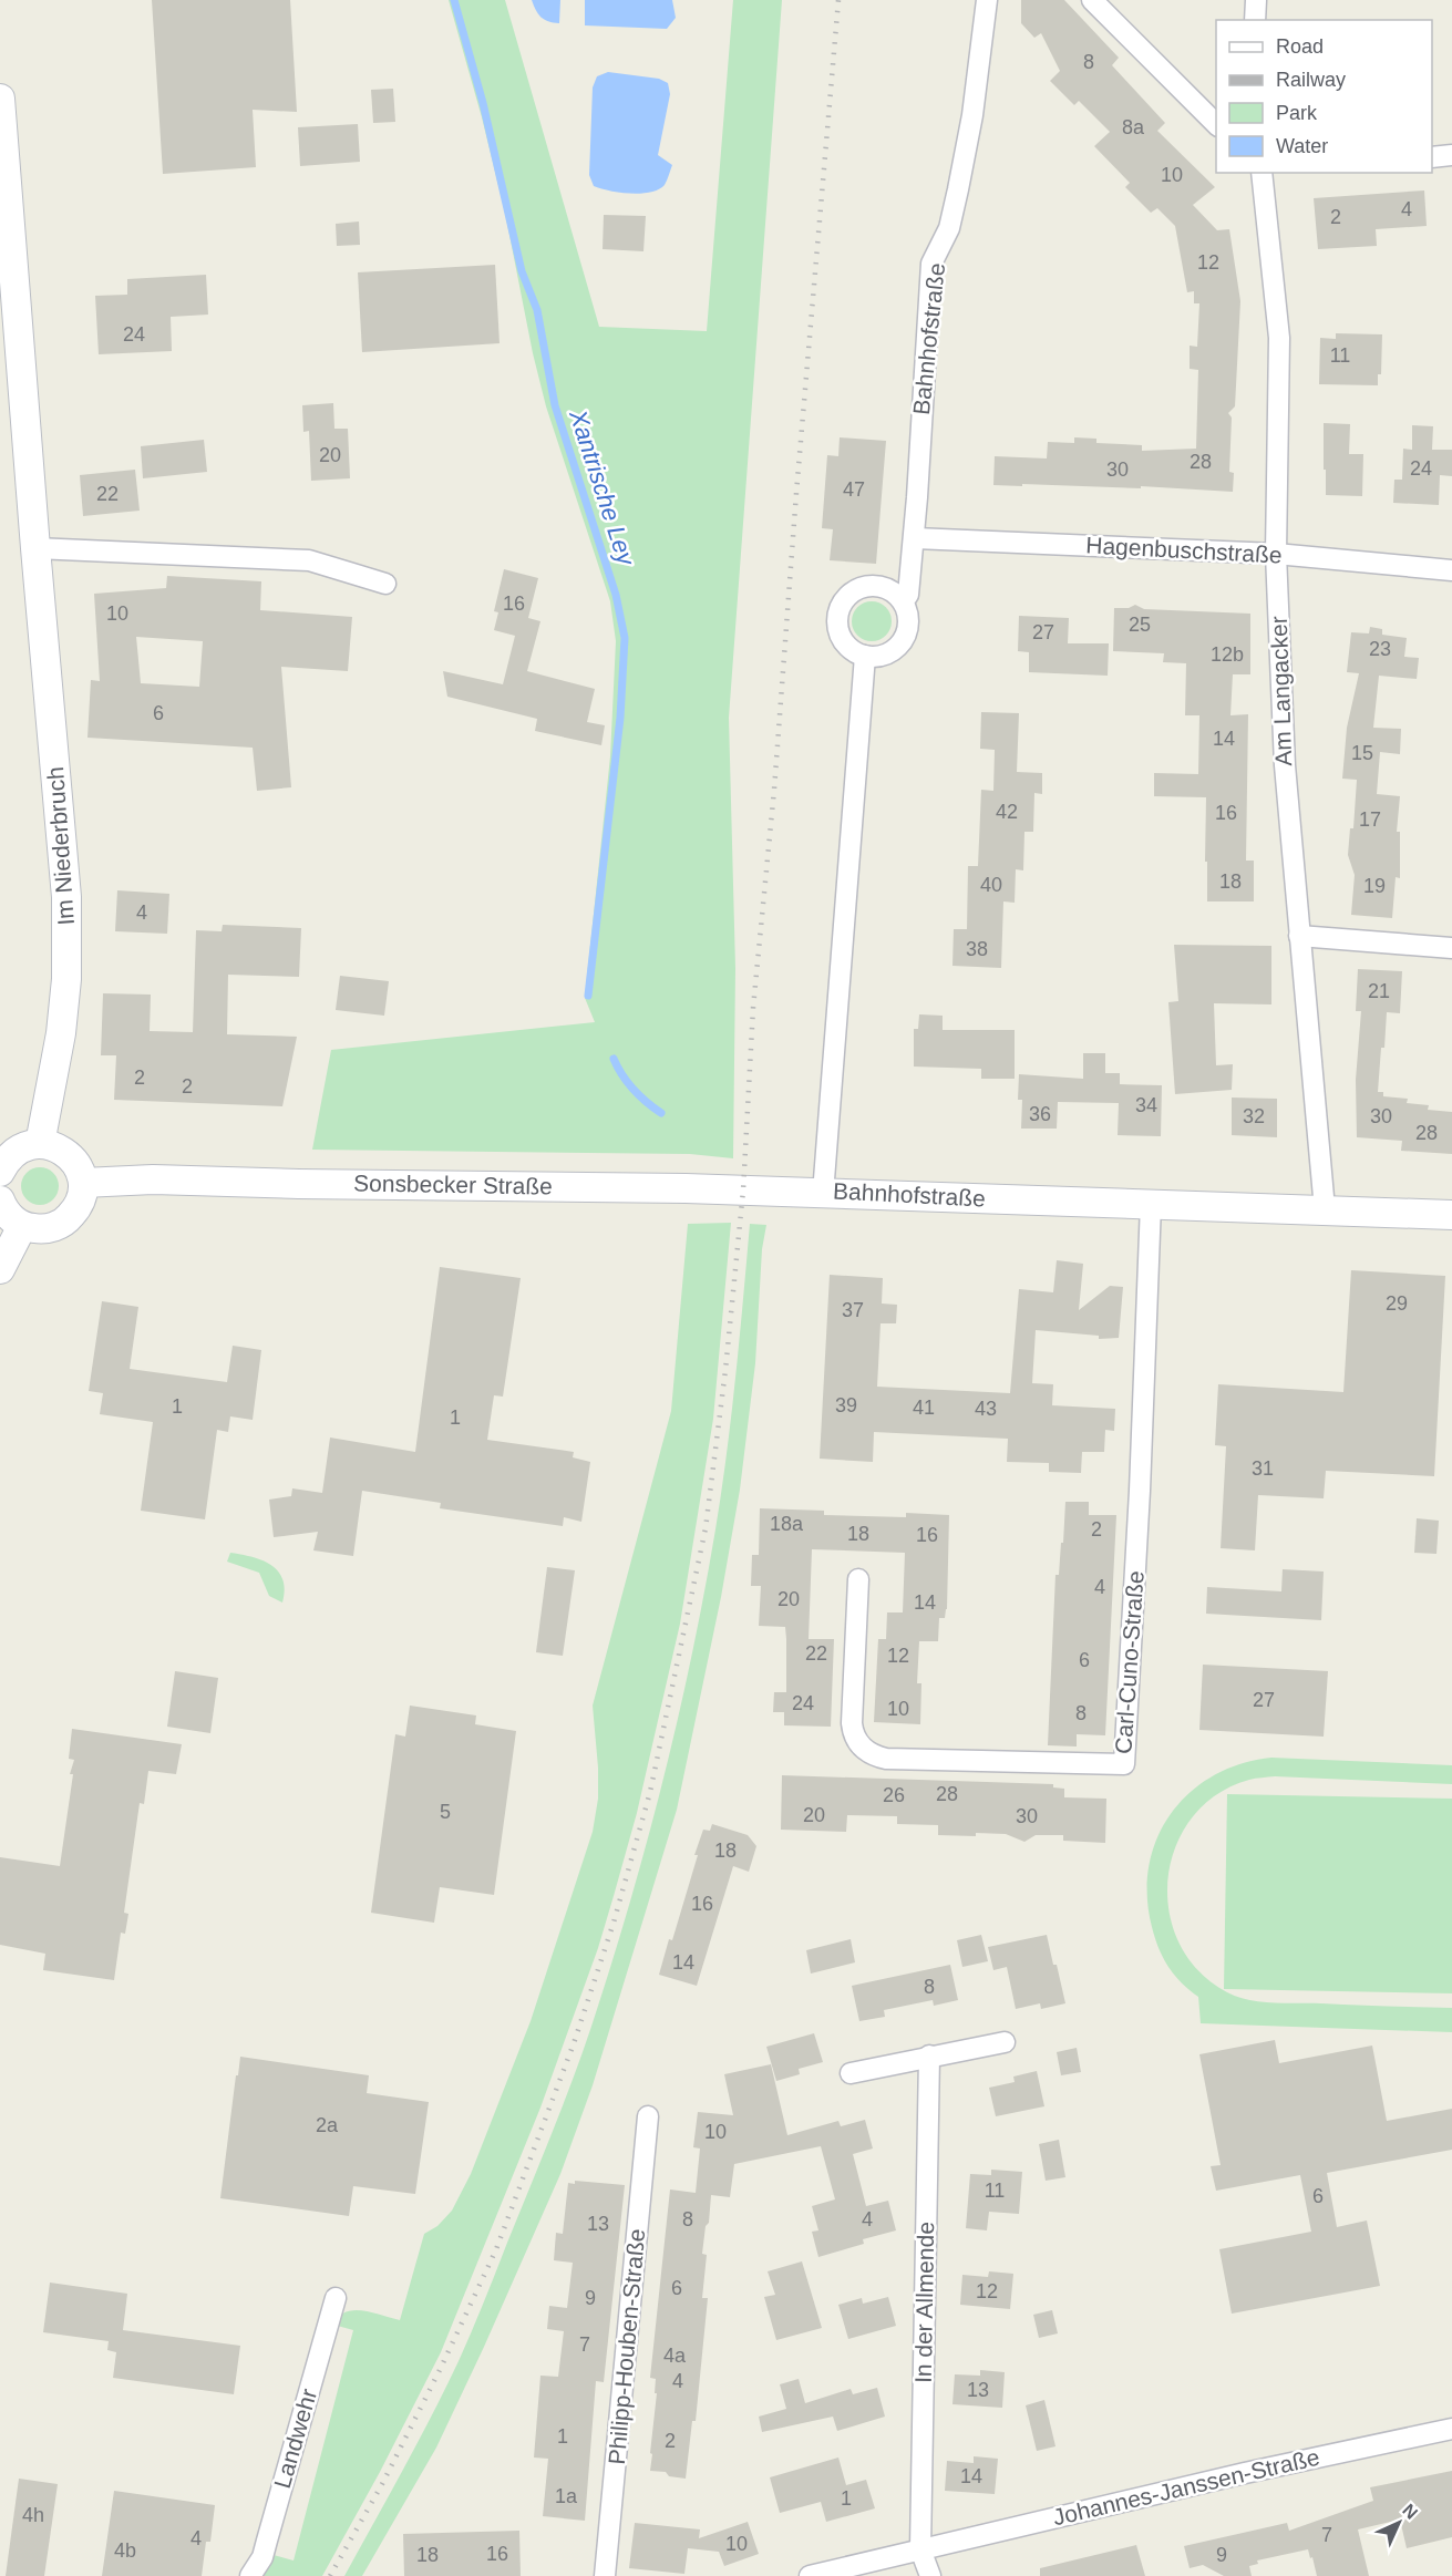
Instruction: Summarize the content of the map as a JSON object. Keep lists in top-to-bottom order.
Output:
{
  "streets": {
    "street": [
      "Bahnhofstraße",
      "Hagenbuschstraße",
      "Am Langacker",
      "Im Niederbruch",
      "Sonsbecker Straße",
      "Carl-Cuno-Straße",
      "In der Allmende",
      "Philipp-Houben-Straße",
      "Landwehr",
      "Johannes-Janssen-Straße"
    ]
  },
  "crossings": [
    ["Bahnhofstraße", "Hagenbuschstraße"],
    ["Bahnhofstraße", "Am Langacker"],
    ["Bahnhofstraße", "Sonsbecker Straße"],
    ["Bahnhofstraße", "Carl-Cuno-Straße"],
    ["Hagenbuschstraße", "Am Langacker"],
    ["In der Allmende", "Johannes-Janssen-Straße"]
  ],
  "water": ["Xantrische Ley"],
  "house_numbers": [
    "8",
    "8a",
    "10",
    "4",
    "2",
    "12",
    "24",
    "11",
    "20",
    "28",
    "24",
    "30",
    "47",
    "22",
    "16",
    "10",
    "25",
    "27",
    "23",
    "12b",
    "6",
    "14",
    "15",
    "42",
    "16",
    "17",
    "18",
    "40",
    "19",
    "4",
    "38",
    "21",
    "2",
    "2",
    "34",
    "36",
    "32",
    "30",
    "28",
    "29",
    "37",
    "39",
    "1",
    "41",
    "43",
    "1",
    "31",
    "18a",
    "2",
    "18",
    "16",
    "4",
    "20",
    "14",
    "22",
    "12",
    "6",
    "27",
    "24",
    "10",
    "8",
    "28",
    "26",
    "5",
    "20",
    "30",
    "18",
    "16",
    "14",
    "8",
    "2a",
    "10",
    "11",
    "6",
    "8",
    "4",
    "13",
    "6",
    "12",
    "9",
    "7",
    "4a",
    "4",
    "13",
    "1",
    "2",
    "14",
    "1a",
    "1",
    "4h",
    "7",
    "4",
    "10",
    "4b",
    "16",
    "18",
    "9"
  ],
  "legend": [
    "Road",
    "Railway",
    "Park",
    "Water"
  ],
  "north": "top right"
}
